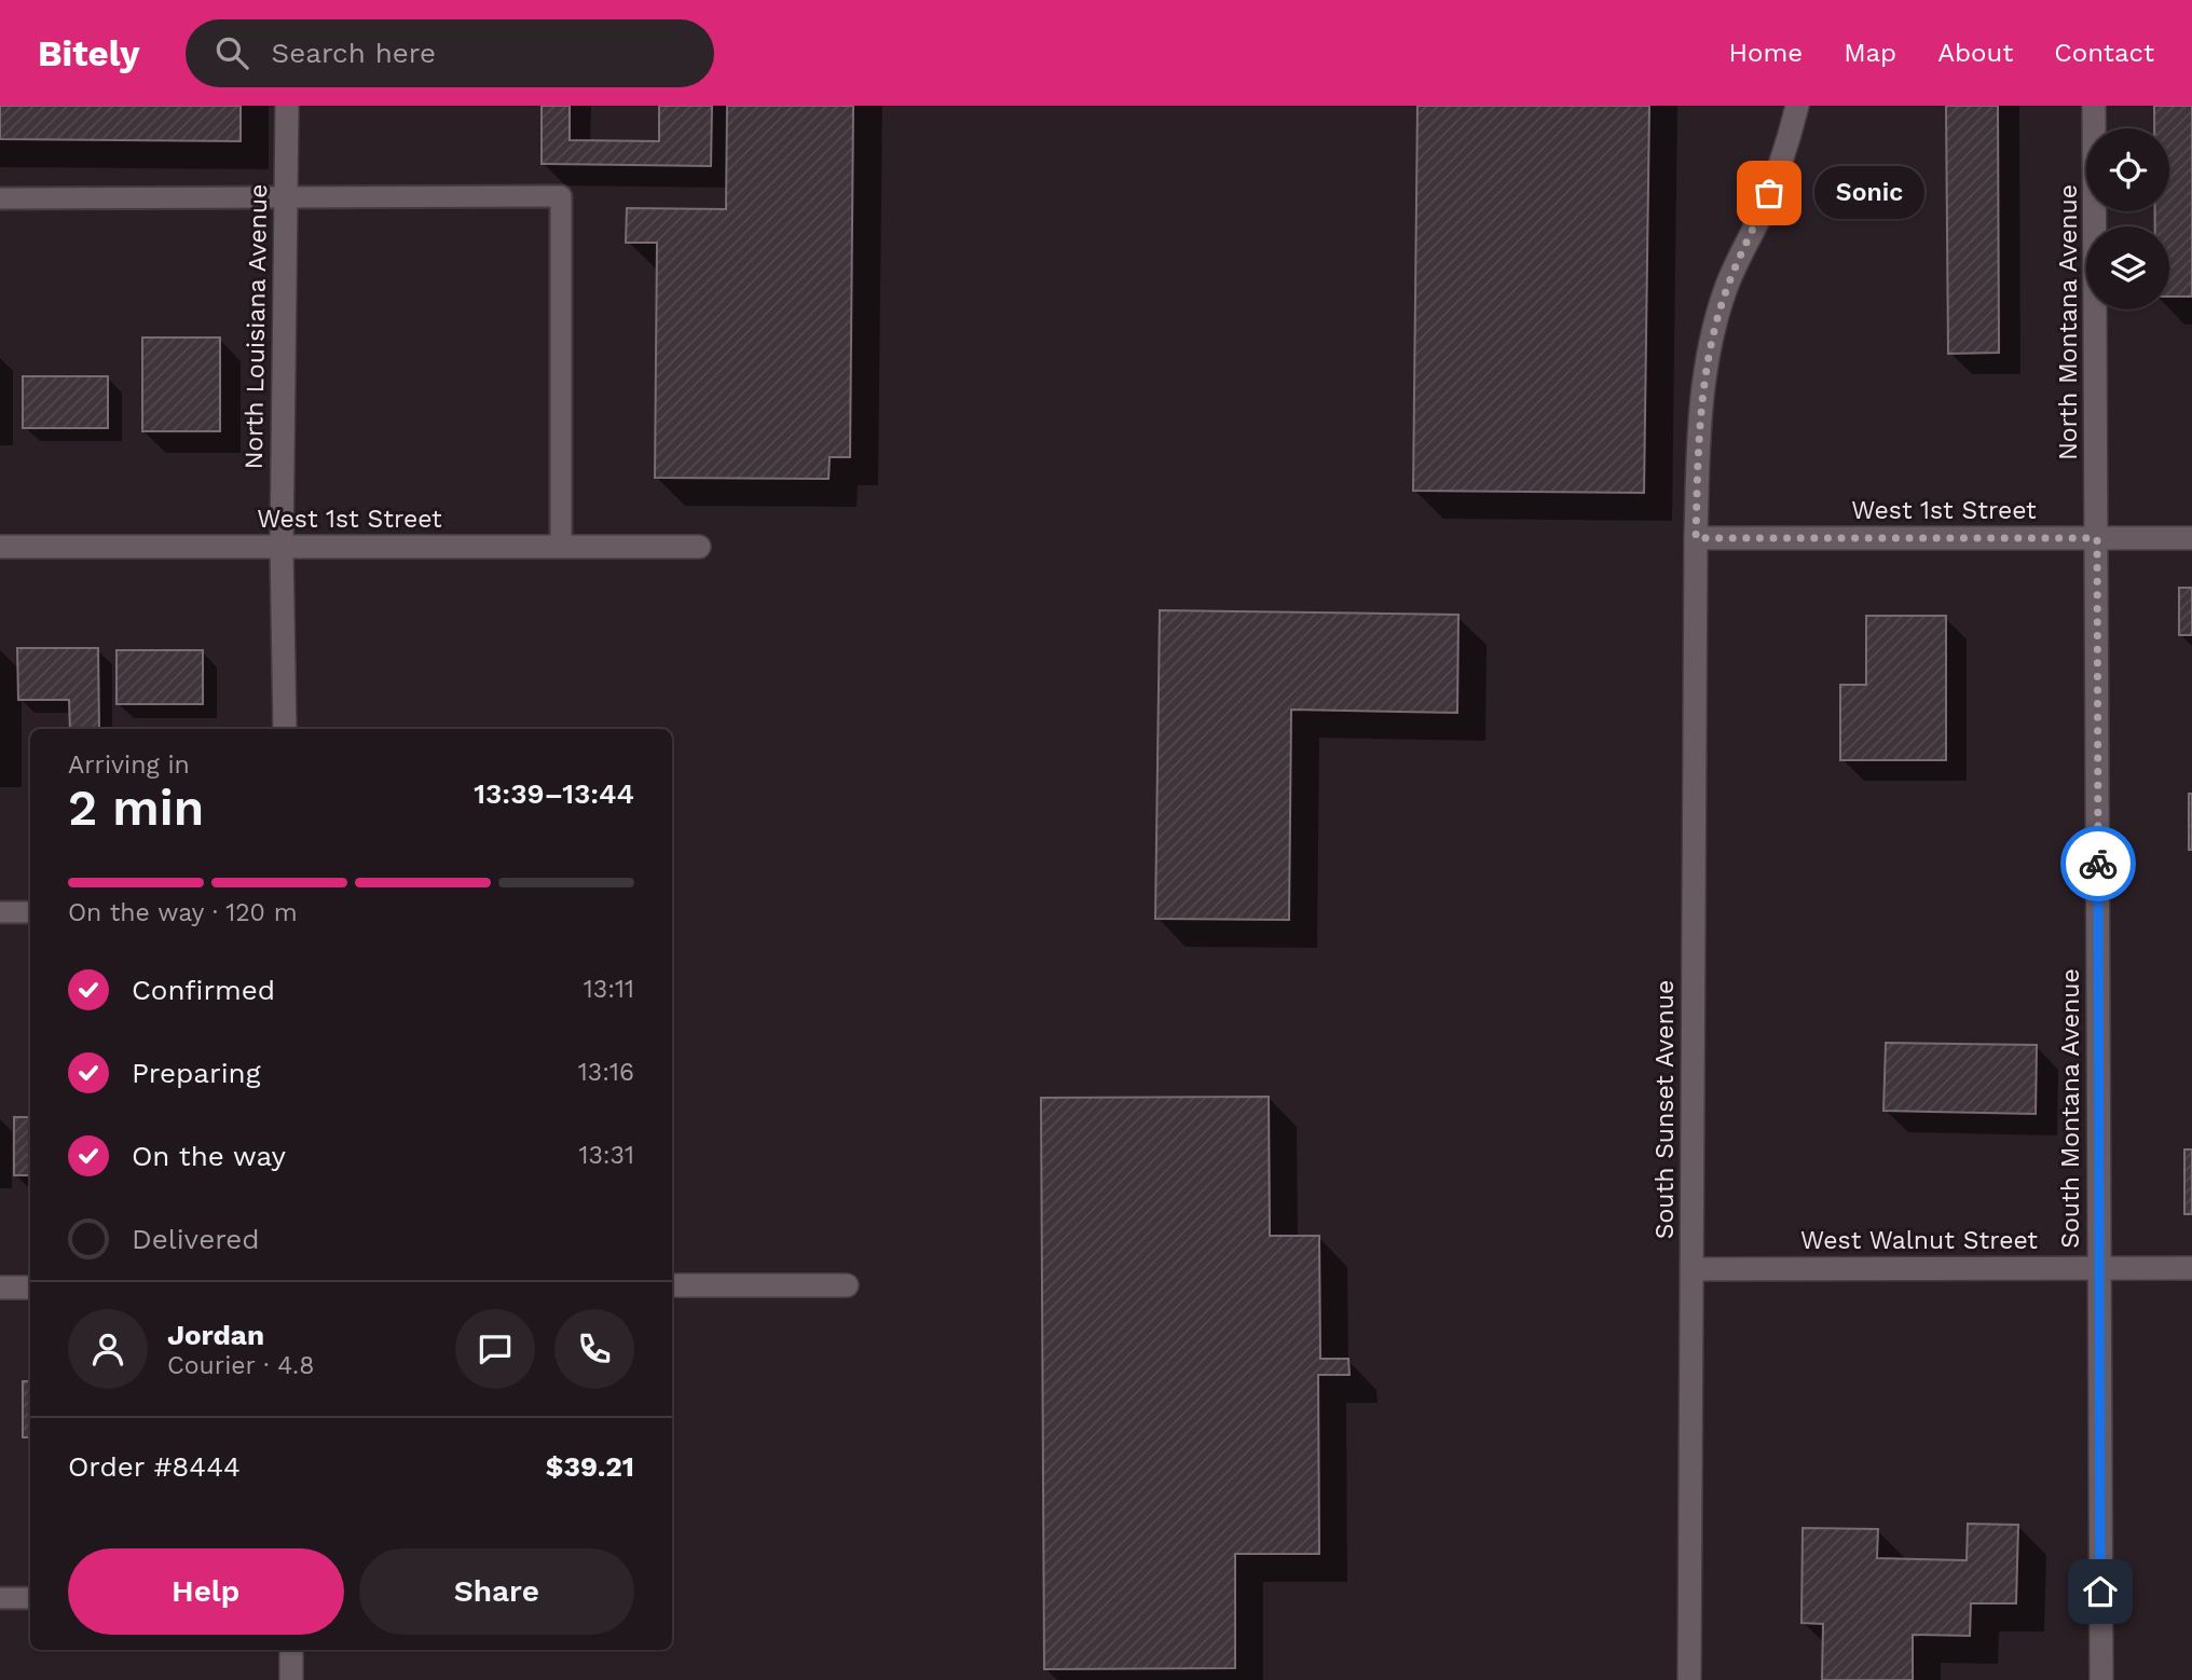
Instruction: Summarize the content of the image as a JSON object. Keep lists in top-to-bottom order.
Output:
{
  "streets": {
    "street": [
      "North Montana Avenue",
      "North Louisiana Avenue",
      "West 1st Street",
      "South Montana Avenue",
      "South Sunset Avenue",
      "West Walnut Street"
    ]
  },
  "crossings": [
    ["North Montana Avenue", "West 1st Street"],
    ["North Montana Avenue", "South Montana Avenue"],
    ["North Louisiana Avenue", "West 1st Street"],
    ["West 1st Street", "South Montana Avenue"],
    ["West 1st Street", "South Sunset Avenue"],
    ["South Montana Avenue", "West Walnut Street"],
    ["South Sunset Avenue", "West Walnut Street"]
  ],
  "places": ["Sonic"],
  "page": {
    "header": "Bitely",
    "search": "Search here",
    "nav": [
      "Home",
      "Map",
      "About",
      "Contact"
    ],
    "bubble": "Sonic",
    "heading": ["2 min", "Arriving in", "13:39–13:44"],
    "panel": [
      "Jordan",
      "Courier · 4.8",
      "Order #8444",
      "$39.21"
    ],
    "bar": "On the way · 120 m",
    "list": [
      ["Confirmed", "13:11"],
      ["Preparing", "13:16"],
      ["On the way", "13:31"],
      "Delivered"
    ],
    "buttons": ["Help", "Share"]
  }
}
